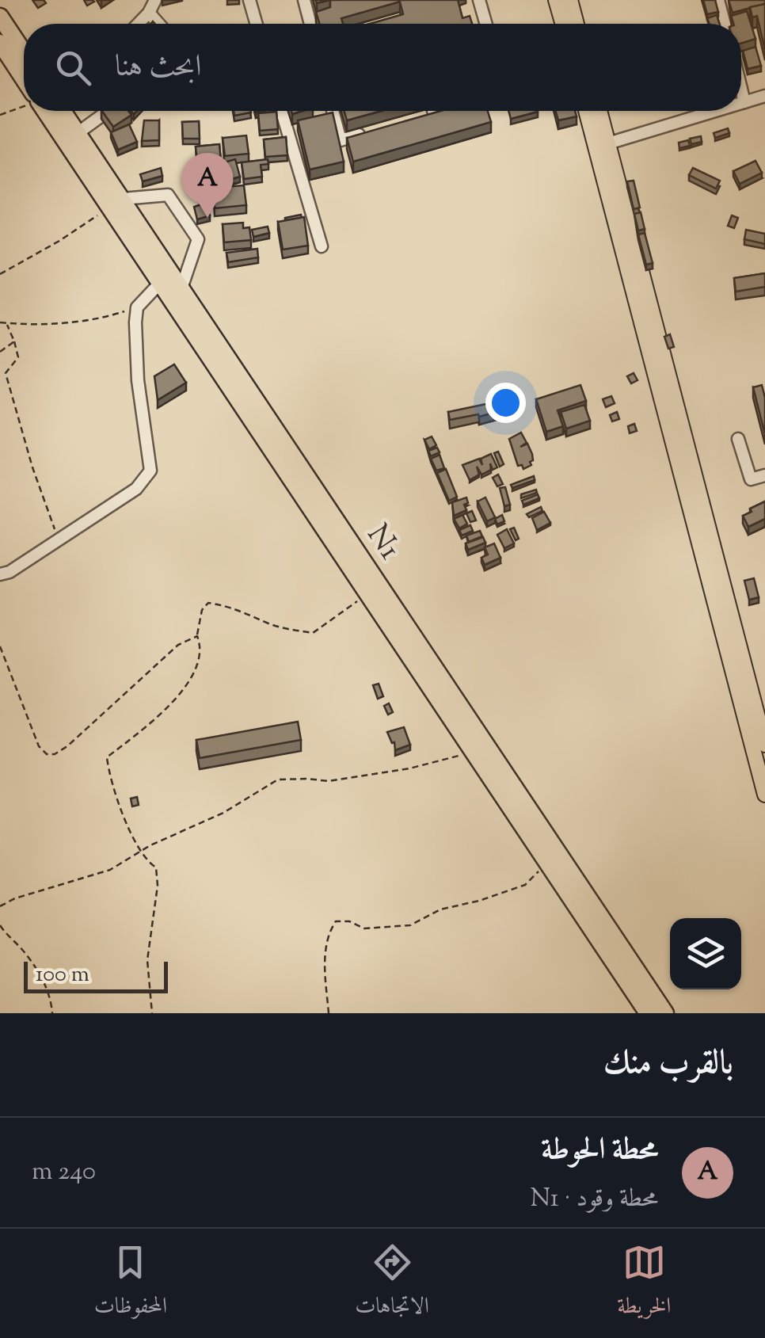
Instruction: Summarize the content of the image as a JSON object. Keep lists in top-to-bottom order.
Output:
{
  "streets": {
    "highway": ["N1"]
  },
  "scale_bar": "100 m",
  "page": {
    "search": "ابحث هنا",
    "pins": "A",
    "scale": "100 m",
    "heading": "بالقرب منك",
    "list": [
      {
        "mark": "A",
        "name": "محطة الحوطة",
        "note": "محطة وقود · N1",
        "value": "240 m"
      }
    ],
    "nav": ["الخريطة", "الاتجاهات", "المحفوظات"]
  }
}
